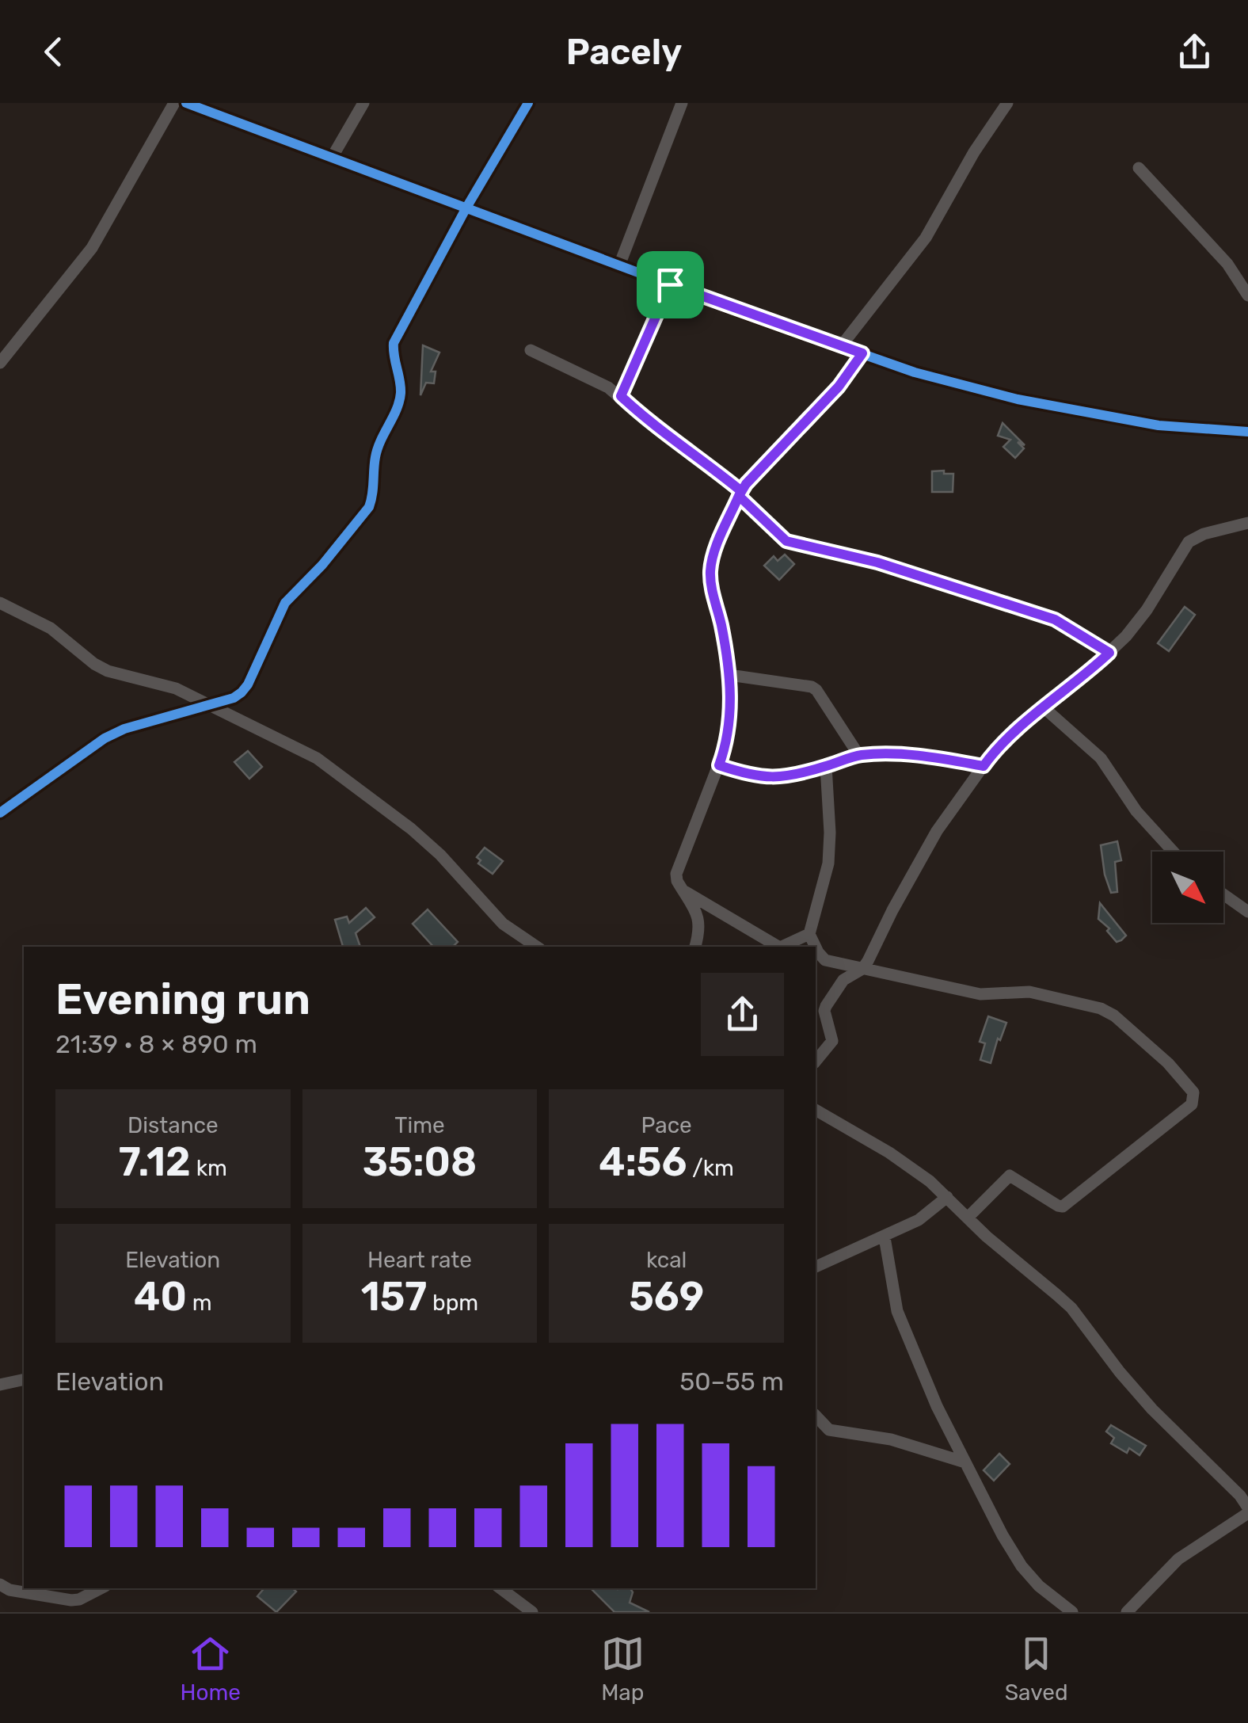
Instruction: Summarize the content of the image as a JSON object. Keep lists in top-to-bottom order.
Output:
{
  "north": "bottom right",
  "page": {
    "header": "Pacely",
    "heading": ["Evening run", "21:39 · 8 × 890 m"],
    "stats": [
      ["Distance", "7.12 km"],
      ["Time", "35:08"],
      ["Pace", "4:56 /km"],
      ["Elevation", "40 m"],
      ["Heart rate", "157 bpm"],
      ["kcal", "569"]
    ],
    "chart": ["Elevation", "50–55 m"],
    "tabs": ["Home", "Map", "Saved"]
  }
}
